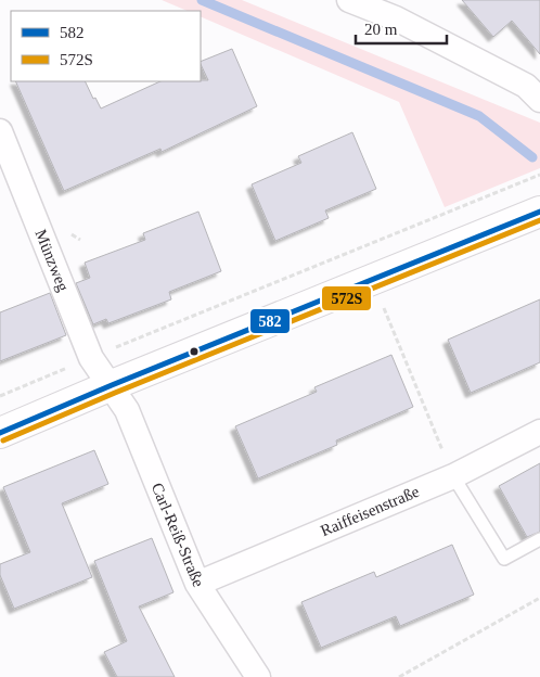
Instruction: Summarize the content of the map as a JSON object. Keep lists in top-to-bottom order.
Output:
{
  "streets": {
    "street": ["Münzweg", "Raiffeisenstraße", "Carl-Reiß-Straße"]
  },
  "crossings": [
    ["Münzweg", "Carl-Reiß-Straße"],
    ["Raiffeisenstraße", "Carl-Reiß-Straße"]
  ],
  "lines": ["transit line 582", "transit line 572S"],
  "legend": ["582", "572S"],
  "scale_bar": "20 m"
}
